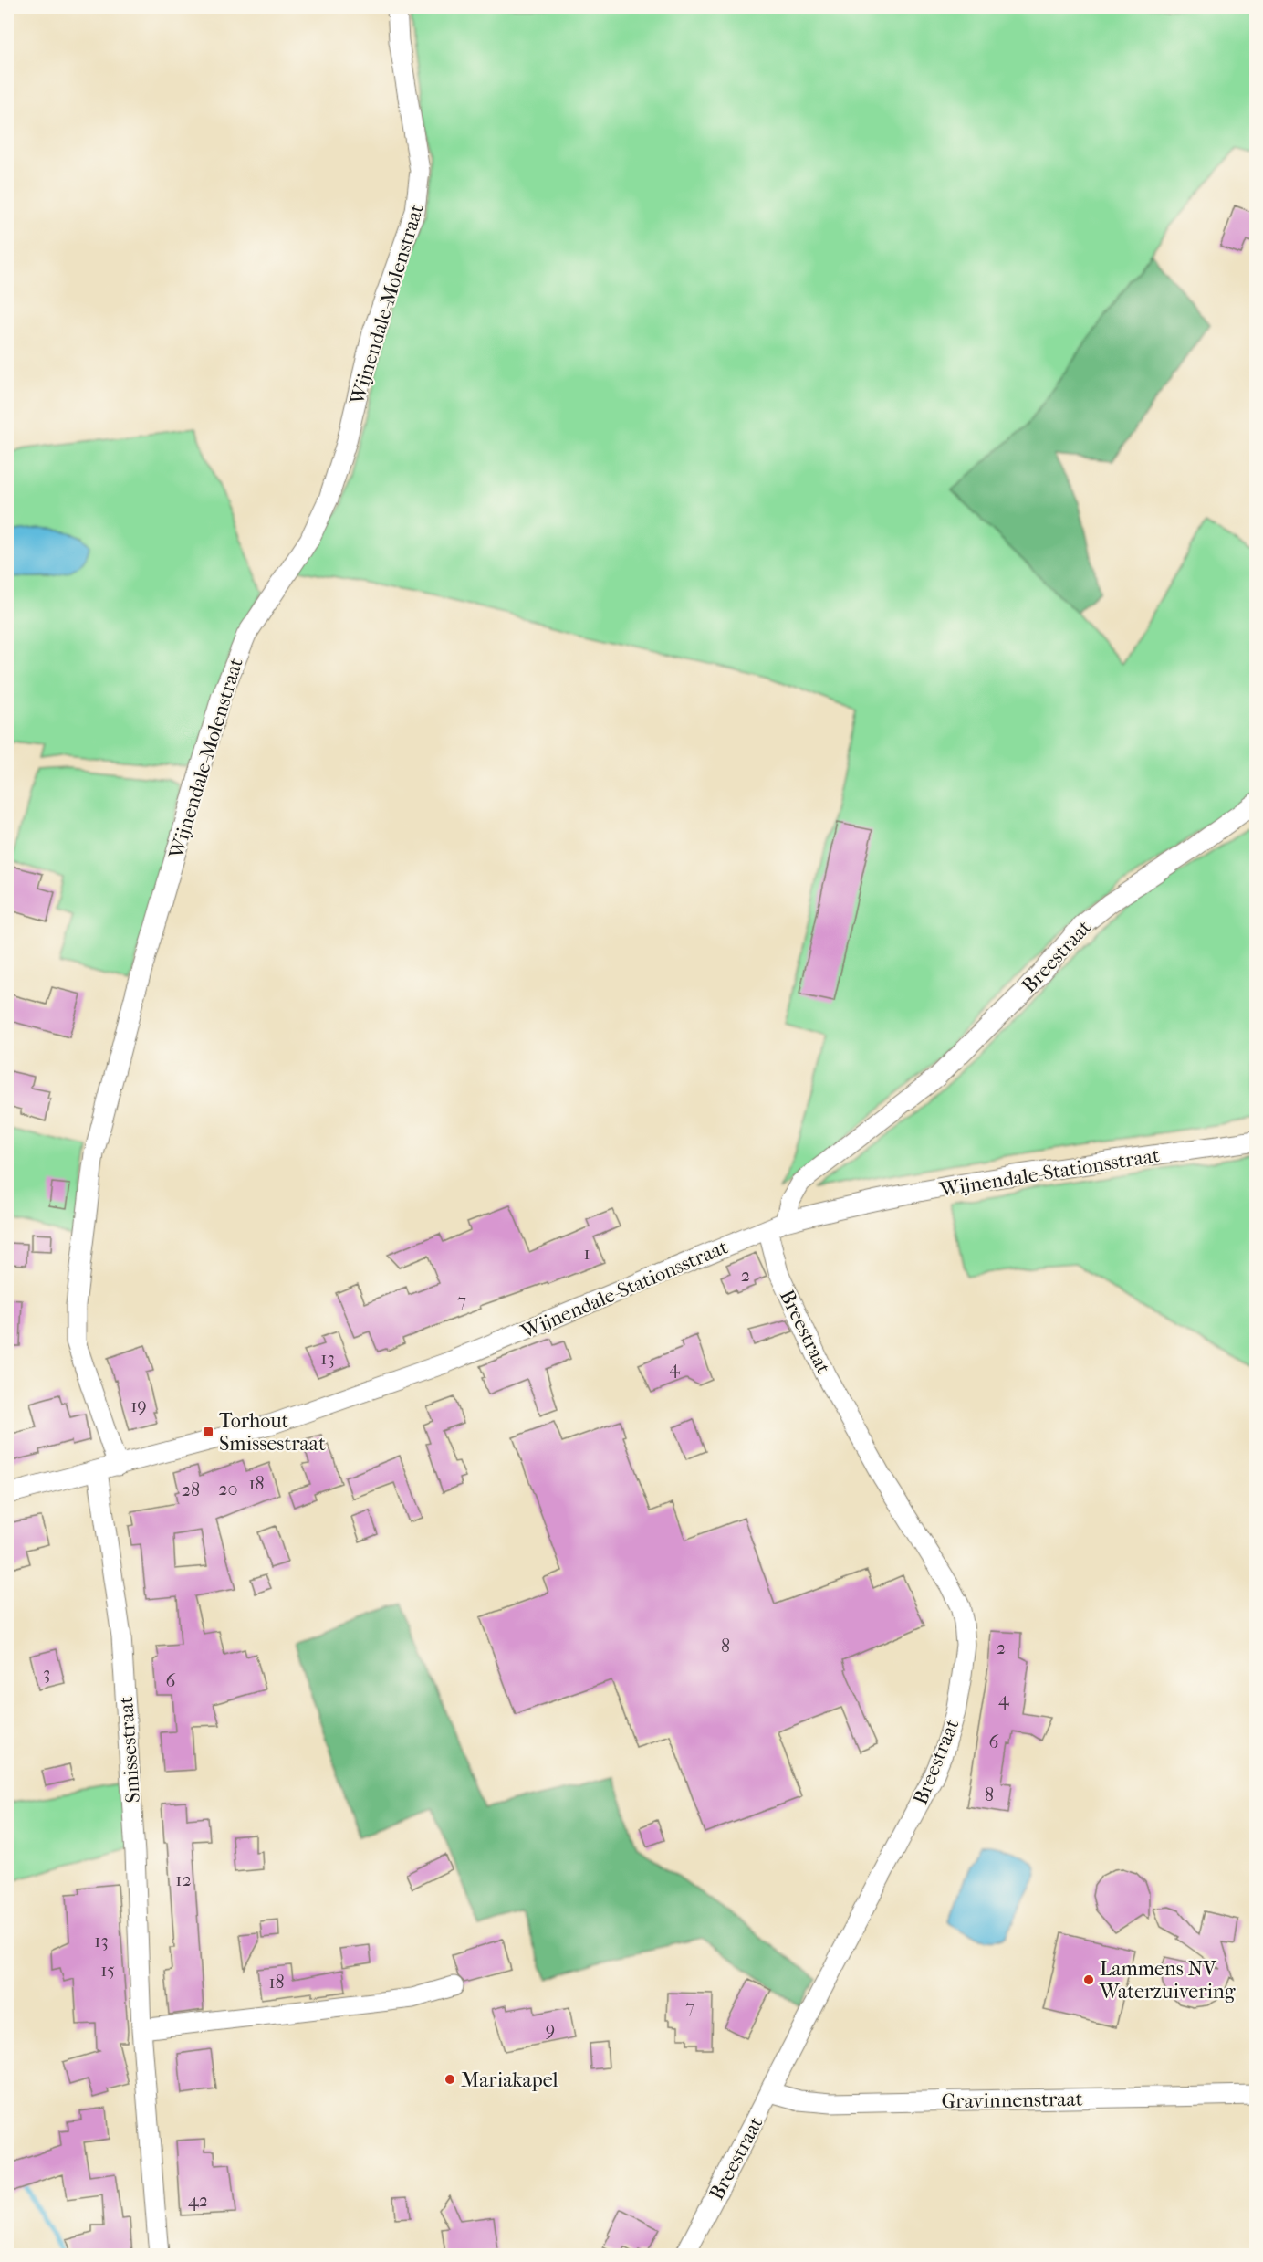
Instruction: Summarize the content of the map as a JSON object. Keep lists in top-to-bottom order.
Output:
{
  "streets": {
    "street": [
      "Wijnendale-Molenstraat",
      "Breestraat",
      "Wijnendale-Stationsstraat",
      "Smissestraat",
      "Gravinnenstraat"
    ]
  },
  "crossings": [
    ["Wijnendale-Molenstraat", "Wijnendale-Stationsstraat"],
    ["Breestraat", "Wijnendale-Stationsstraat"],
    ["Breestraat", "Gravinnenstraat"],
    ["Wijnendale-Stationsstraat", "Smissestraat"]
  ],
  "places": {
    "transit": ["Torhout Smissestraat"],
    "other": ["Lammens NV Waterzuivering", "Mariakapel"]
  },
  "house_numbers": [
    "1",
    "2",
    "7",
    "13",
    "4",
    "19",
    "18",
    "20",
    "28",
    "8",
    "2",
    "3",
    "6",
    "4",
    "6",
    "8",
    "12",
    "13",
    "15",
    "18",
    "7",
    "9",
    "42"
  ]
}
